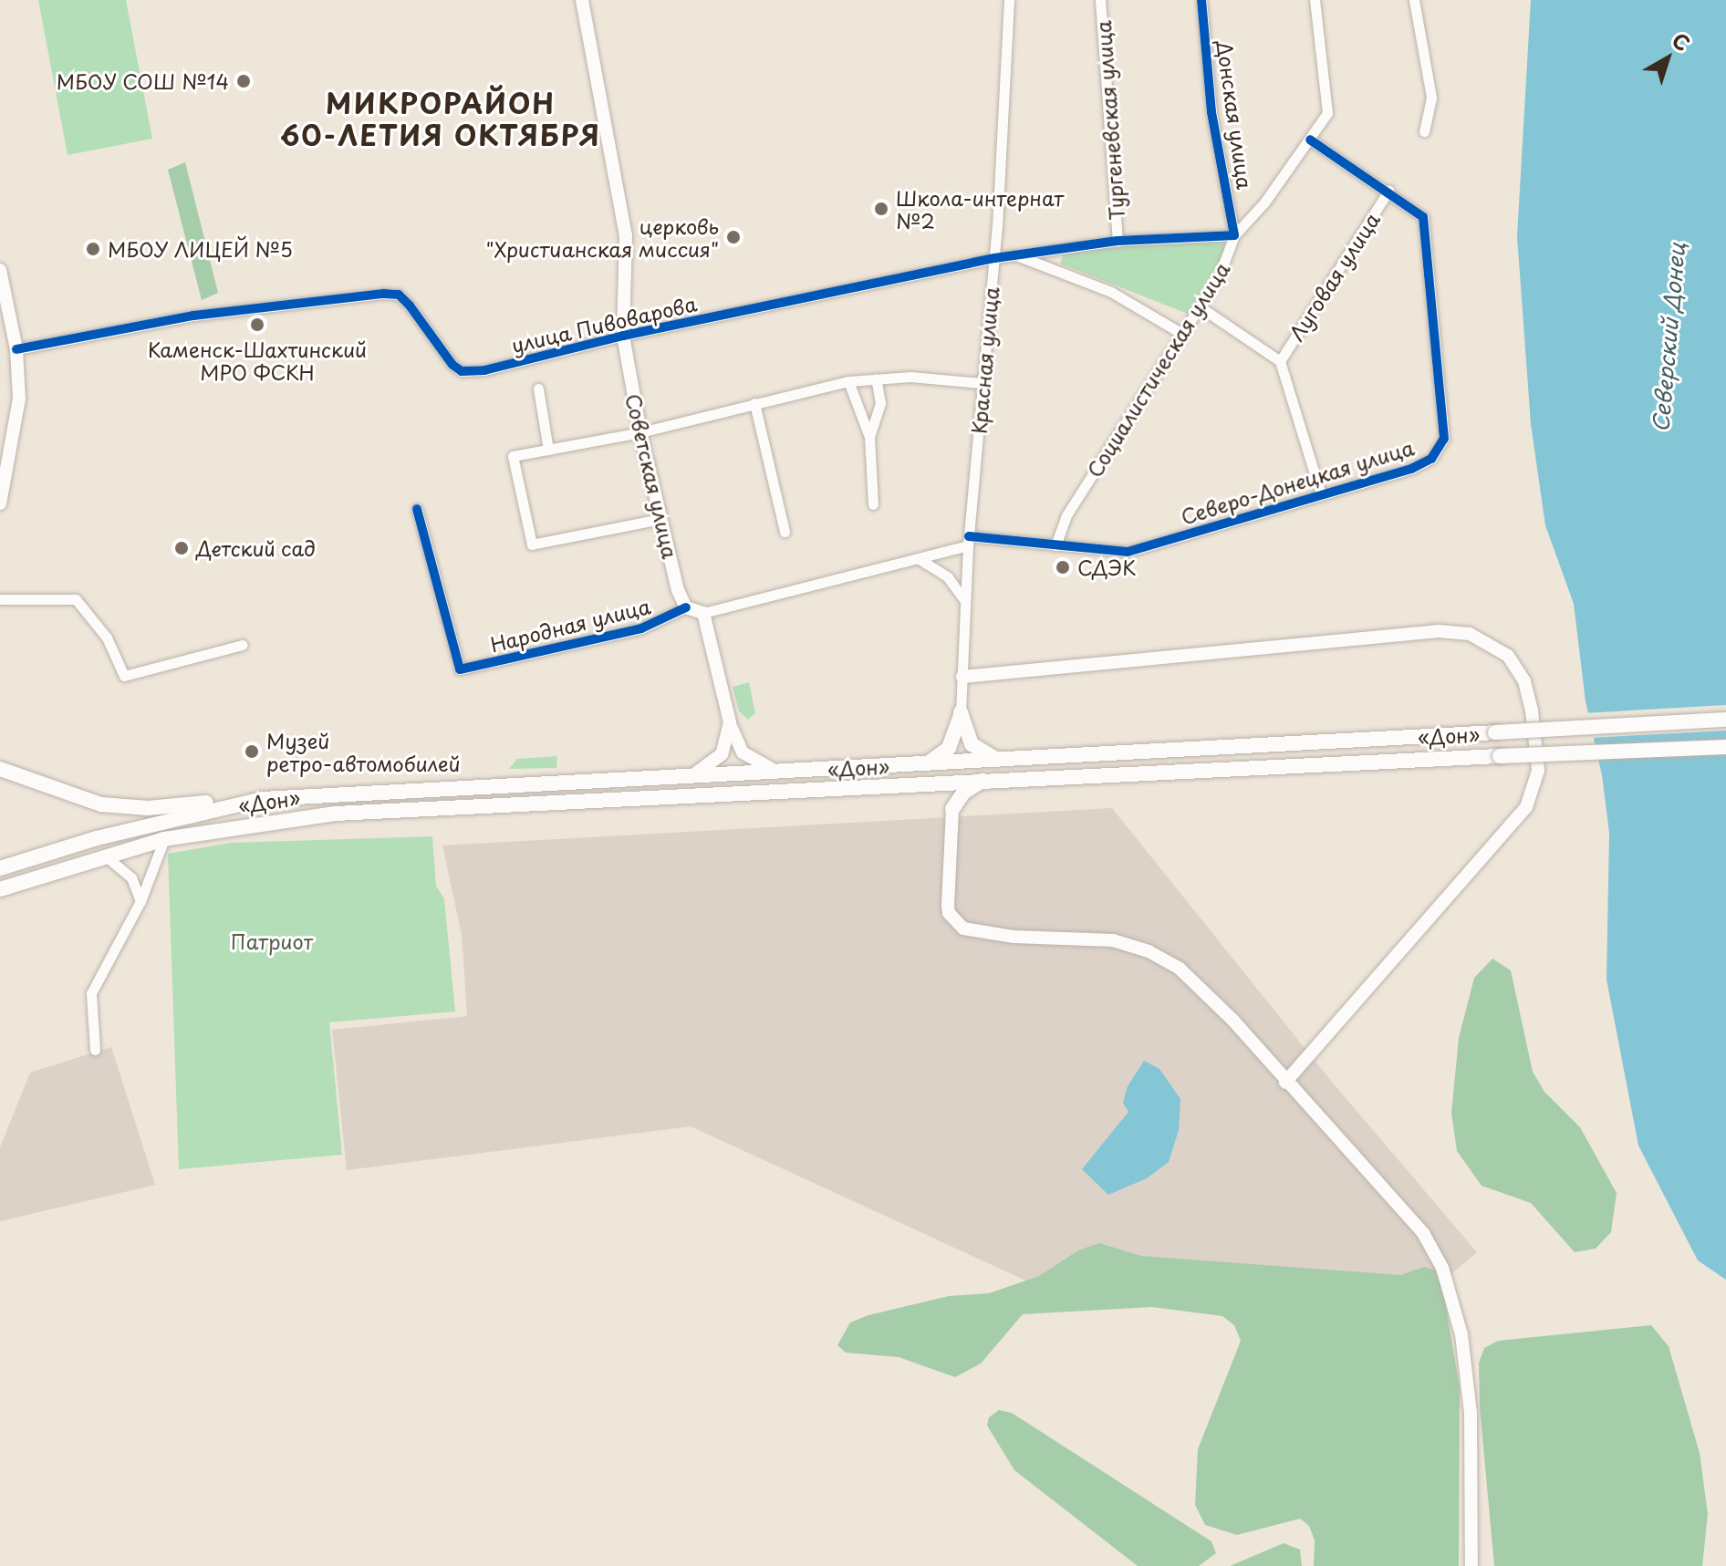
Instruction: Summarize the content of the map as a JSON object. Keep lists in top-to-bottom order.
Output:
{
  "streets": {
    "highway": ["«Дон»"],
    "main road": ["Советская улица"],
    "street": [
      "Донская улица",
      "Тургеневская улица",
      "Луговая улица",
      "улица Пивоварова",
      "Красная улица",
      "Социалистическая улица",
      "Северо-Донецкая улица",
      "Народная улица"
    ]
  },
  "crossings": [
    ["Донская улица", "улица Пивоварова"],
    ["Донская улица", "Социалистическая улица"],
    ["Тургеневская улица", "улица Пивоварова"],
    ["Луговая улица", "Северо-Донецкая улица"],
    ["улица Пивоварова", "Красная улица"],
    ["улица Пивоварова", "Социалистическая улица"],
    ["улица Пивоварова", "Советская улица"],
    ["Красная улица", "Северо-Донецкая улица"],
    ["Красная улица", "Народная улица"],
    ["Социалистическая улица", "Северо-Донецкая улица"],
    ["Советская улица", "Народная улица"],
    ["Советская улица", "«Дон»"],
    ["Северо-Донецкая улица", "Народная улица"]
  ],
  "districts": ["МИКРОРАЙОН 60-ЛЕТИЯ ОКТЯБРЯ"],
  "water": ["Северский Донец"],
  "parks": ["Патриот"],
  "places": [
    "МБОУ СОШ №14",
    "Школа-интернат №2",
    "церковь \"Христианская миссия\"",
    "МБОУ ЛИЦЕЙ №5",
    "Каменск-Шахтинский МРО ФСКН",
    "Детский сад",
    "СДЭК",
    "Музей ретро-автомобилей"
  ],
  "north": "top right"
}
